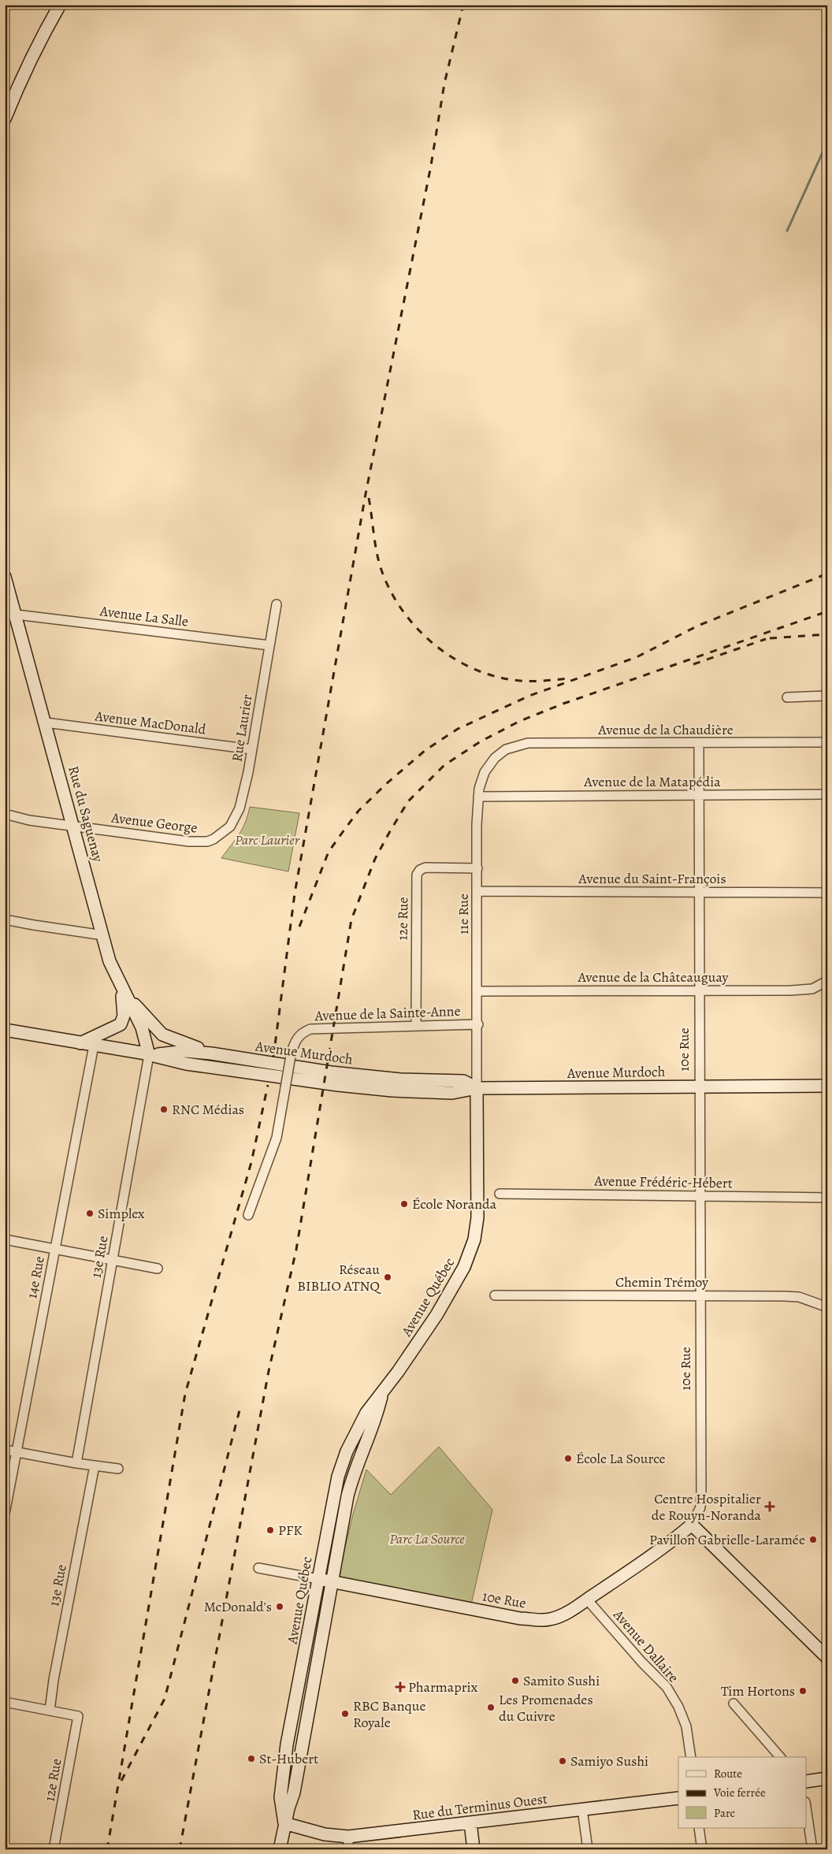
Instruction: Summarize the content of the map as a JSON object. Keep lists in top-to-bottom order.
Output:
{
  "streets": {
    "main road": [
      "Rue du Saguenay",
      "10e Rue",
      "Avenue Murdoch",
      "Avenue Québec",
      "Rue du Terminus Ouest"
    ],
    "street": [
      "Avenue La Salle",
      "Avenue MacDonald",
      "Rue Laurier",
      "Avenue de la Chaudière",
      "Avenue de la Matapédia",
      "Avenue George",
      "Avenue du Saint-François",
      "11e Rue",
      "12e Rue",
      "Avenue de la Châteauguay",
      "Avenue de la Sainte-Anne",
      "Avenue Frédéric-Hébert",
      "13e Rue",
      "14e Rue",
      "Chemin Trémoy",
      "Avenue Dallaire"
    ]
  },
  "crossings": [
    ["Avenue La Salle", "Rue Laurier"],
    ["Avenue La Salle", "Rue du Saguenay"],
    ["Avenue MacDonald", "Rue Laurier"],
    ["Avenue MacDonald", "Rue du Saguenay"],
    ["Rue Laurier", "Avenue George"],
    ["Avenue de la Chaudière", "11e Rue"],
    ["Avenue de la Chaudière", "10e Rue"],
    ["Avenue de la Matapédia", "11e Rue"],
    ["Avenue de la Matapédia", "10e Rue"],
    ["Rue du Saguenay", "Avenue George"],
    ["Rue du Saguenay", "Avenue Murdoch"],
    ["Rue du Saguenay", "13e Rue"],
    ["Avenue du Saint-François", "11e Rue"],
    ["Avenue du Saint-François", "10e Rue"],
    ["11e Rue", "12e Rue"],
    ["11e Rue", "Avenue de la Châteauguay"],
    ["11e Rue", "Avenue de la Sainte-Anne"],
    ["11e Rue", "Avenue Murdoch"],
    ["11e Rue", "Avenue Québec"],
    ["12e Rue", "Avenue de la Sainte-Anne"],
    ["12e Rue", "13e Rue"],
    ["Avenue de la Châteauguay", "10e Rue"],
    ["10e Rue", "Avenue Murdoch"],
    ["10e Rue", "Avenue Frédéric-Hébert"],
    ["10e Rue", "Chemin Trémoy"],
    ["10e Rue", "Avenue Québec"],
    ["10e Rue", "Avenue Dallaire"],
    ["Avenue Murdoch", "13e Rue"],
    ["Avenue Murdoch", "14e Rue"],
    ["Avenue Murdoch", "Avenue Québec"],
    ["Avenue Québec", "Rue du Terminus Ouest"]
  ],
  "parks": ["Parc Laurier", "Parc La Source"],
  "places": {
    "other": [
      "RNC Médias",
      "École Noranda",
      "Simplex",
      "Réseau BIBLIO ATNQ",
      "École La Source",
      "PFK",
      "Pavillon Gabrielle-Laramée",
      "McDonald's",
      "Samito Sushi",
      "Tim Hortons",
      "Les Promenades du Cuivre",
      "RBC Banque Royale",
      "St-Hubert",
      "Samiyo Sushi"
    ],
    "health": ["Centre Hospitalier de Rouyn-Noranda", "Pharmaprix"]
  },
  "legend": ["Route", "Voie ferrée", "Parc"]
}
